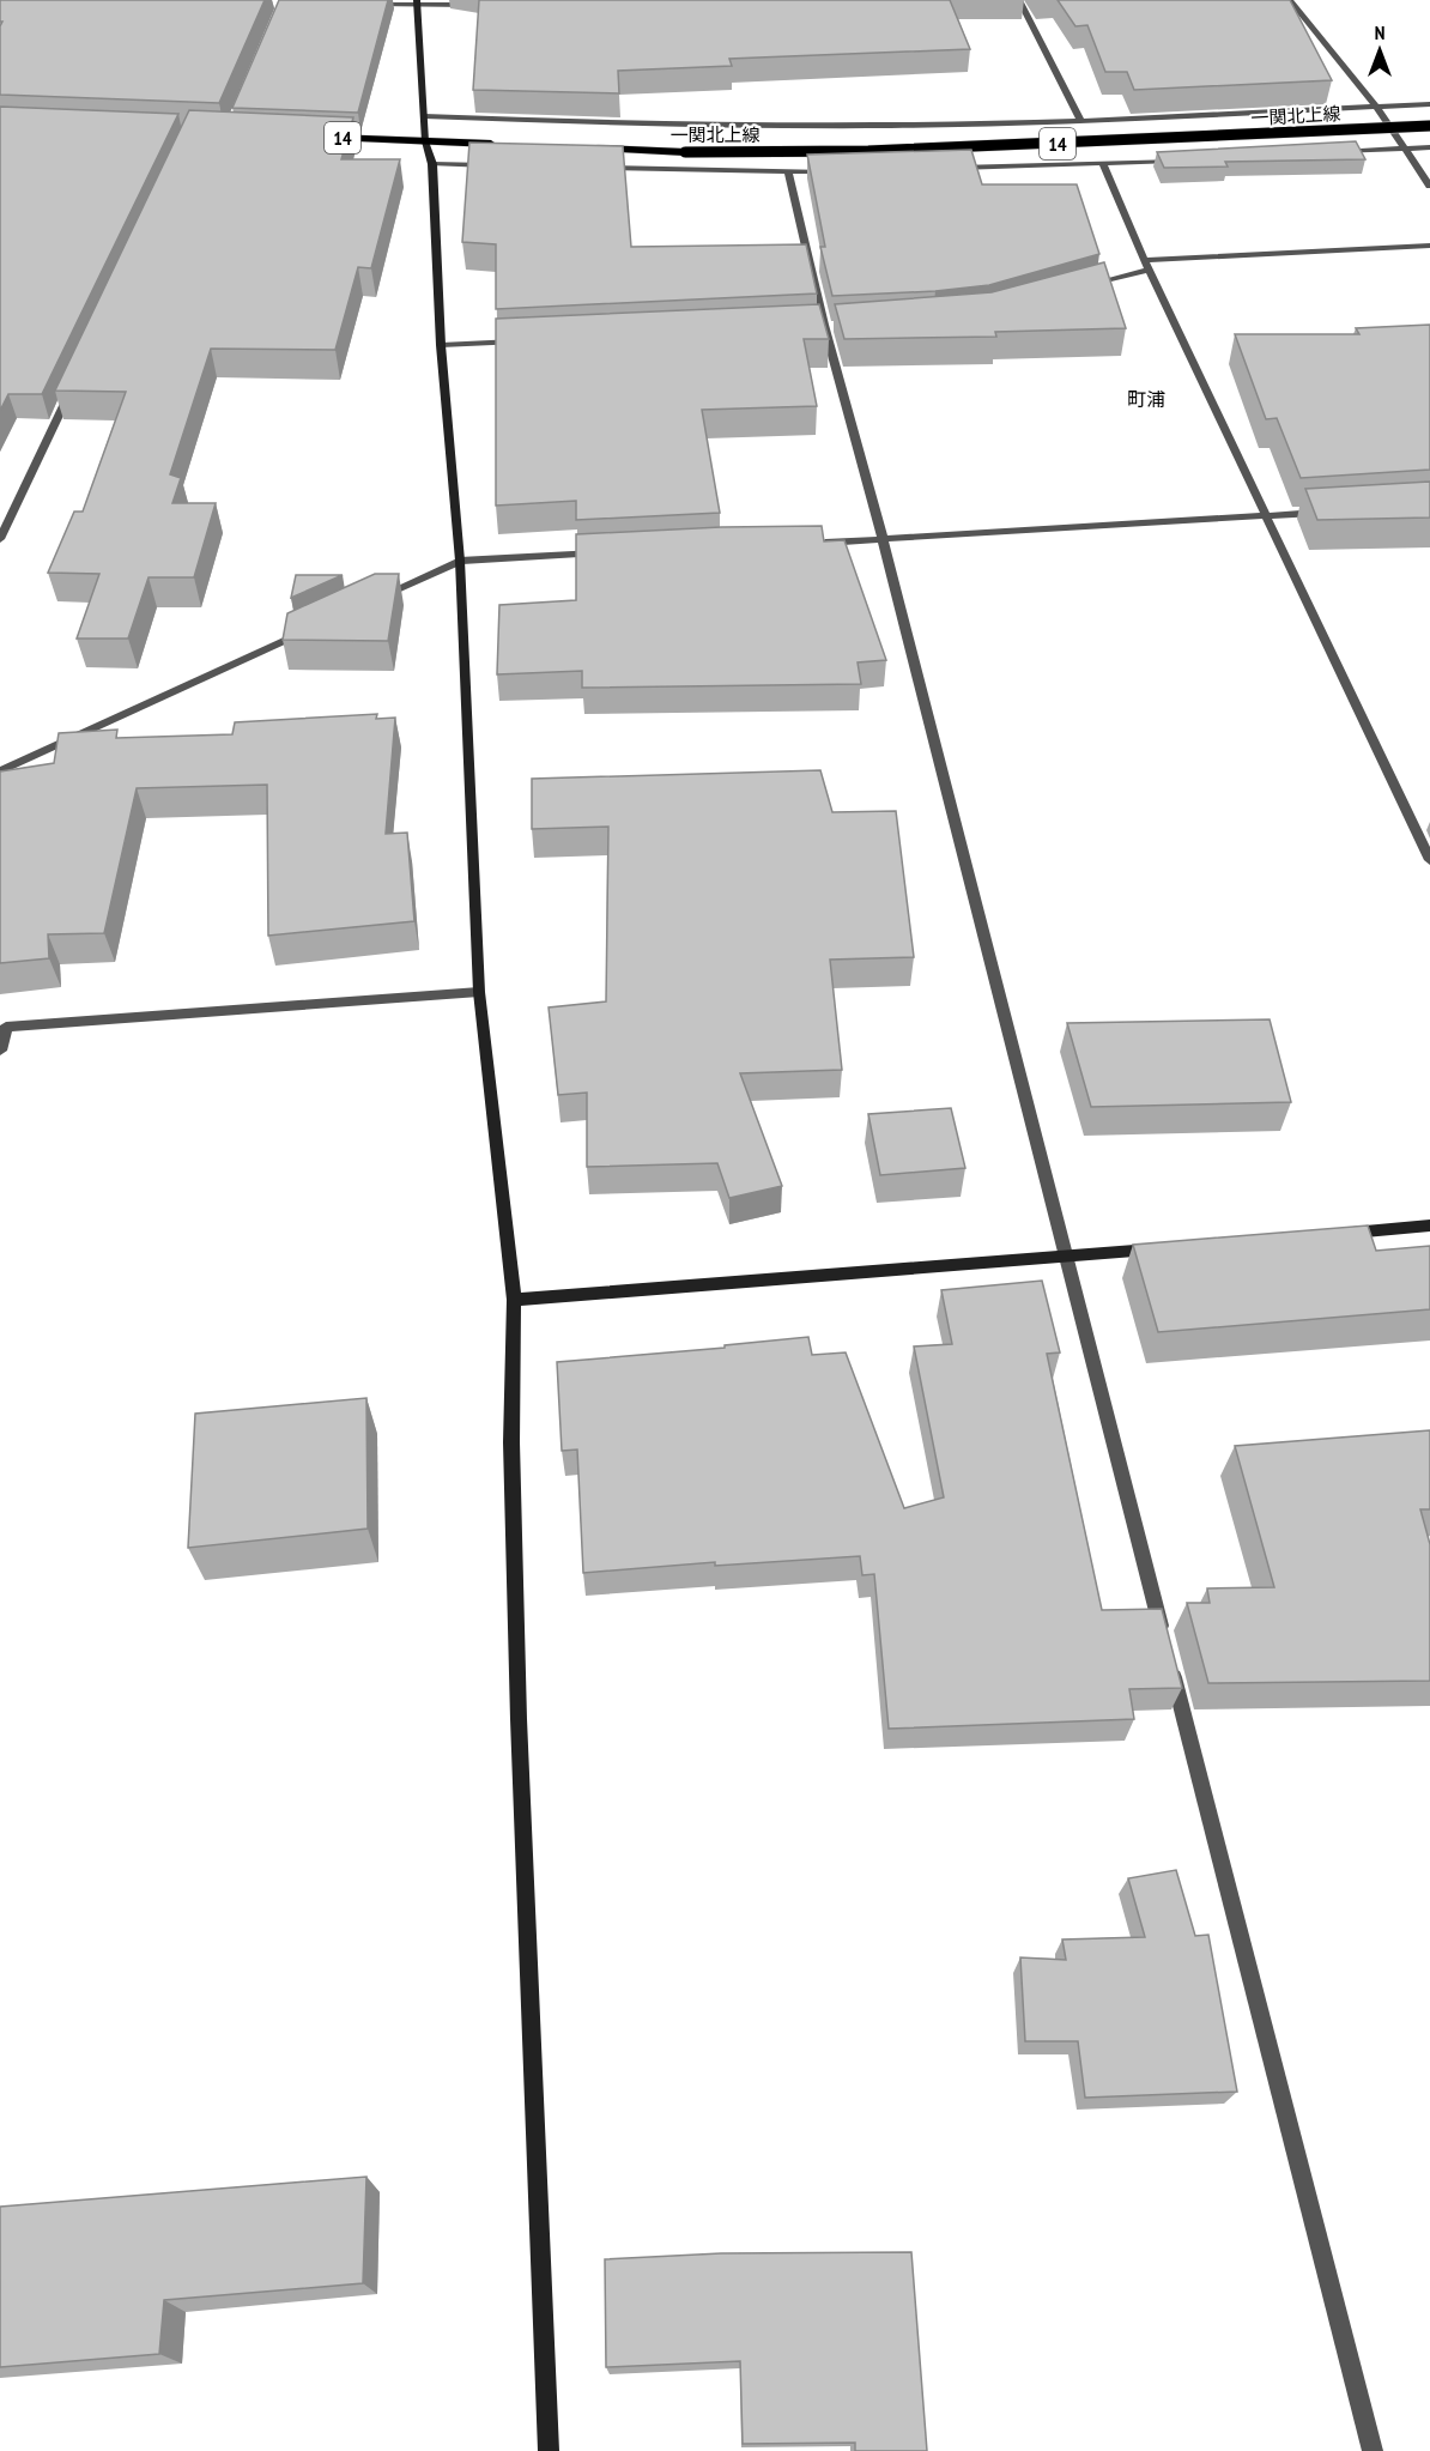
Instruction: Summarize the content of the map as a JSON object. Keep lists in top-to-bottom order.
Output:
{
  "streets": {
    "main road": ["一関北上線", "14"]
  },
  "districts": ["町浦"],
  "north": "top"
}
